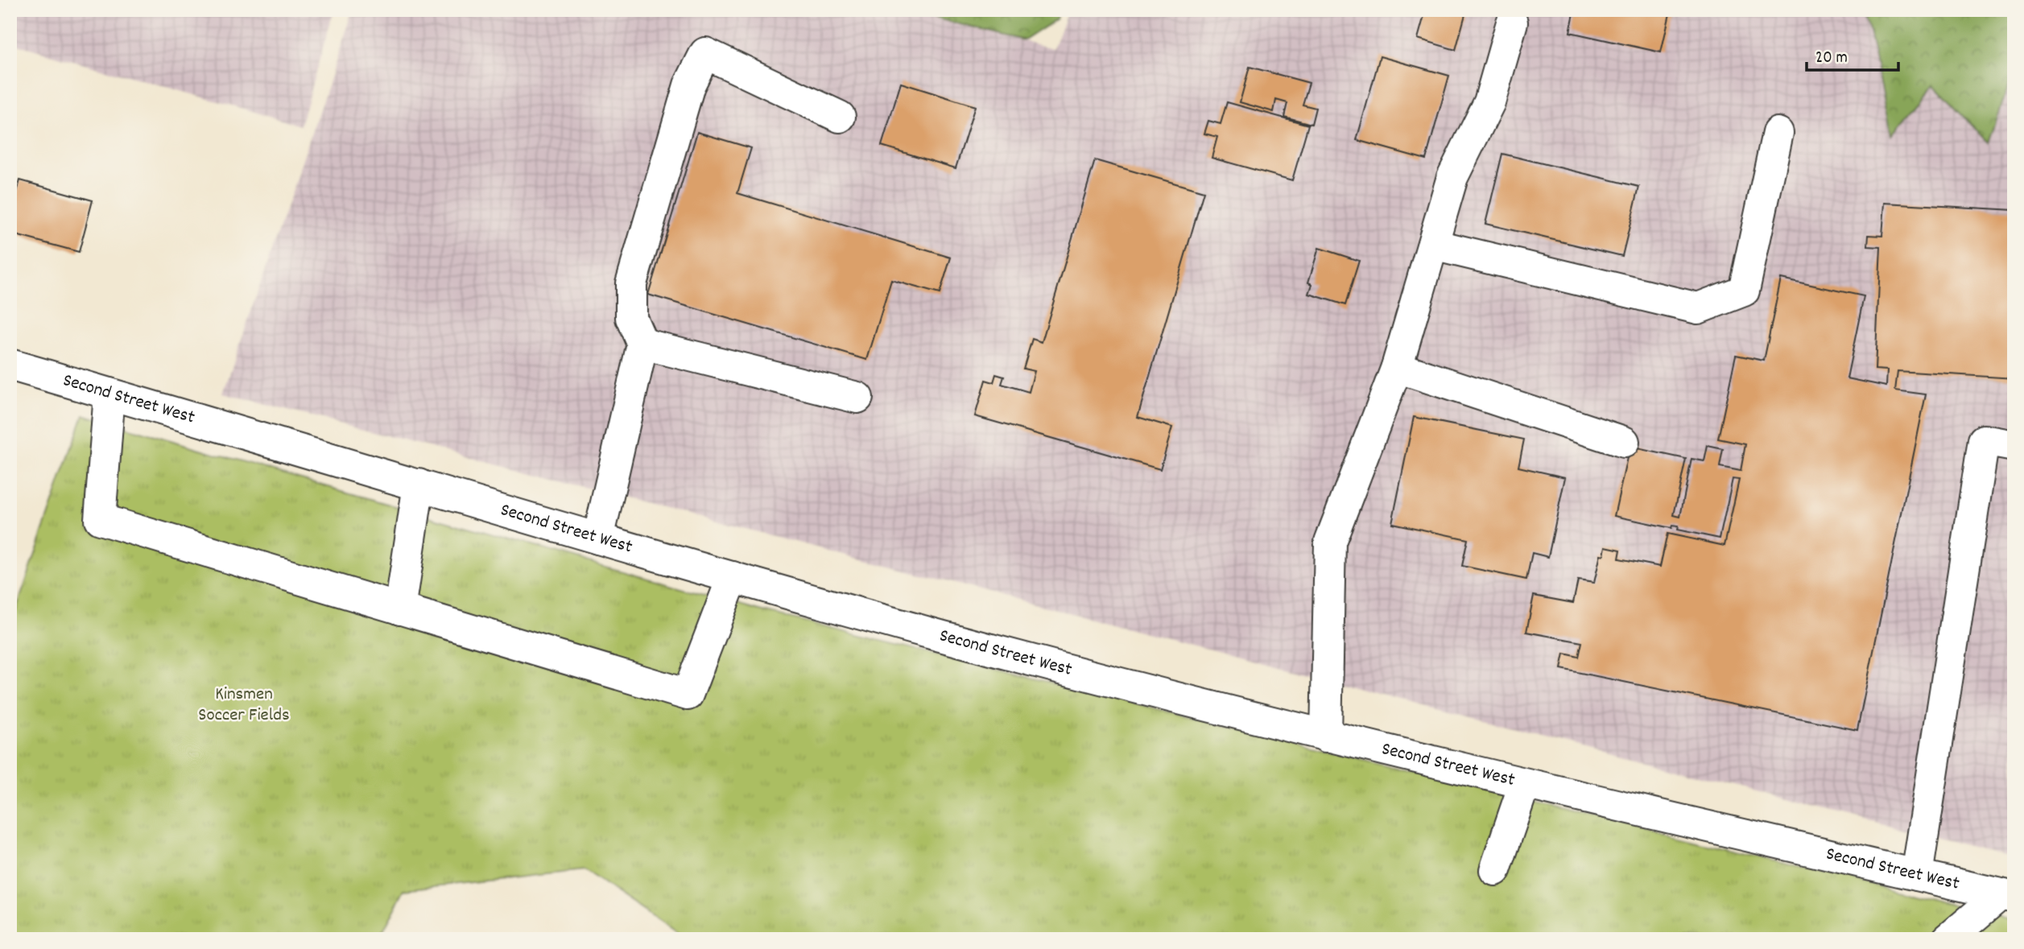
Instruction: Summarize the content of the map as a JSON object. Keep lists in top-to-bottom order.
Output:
{
  "streets": {
    "street": ["Second Street West"]
  },
  "parks": ["Kinsmen Soccer Fields"],
  "scale_bar": "20 m"
}
